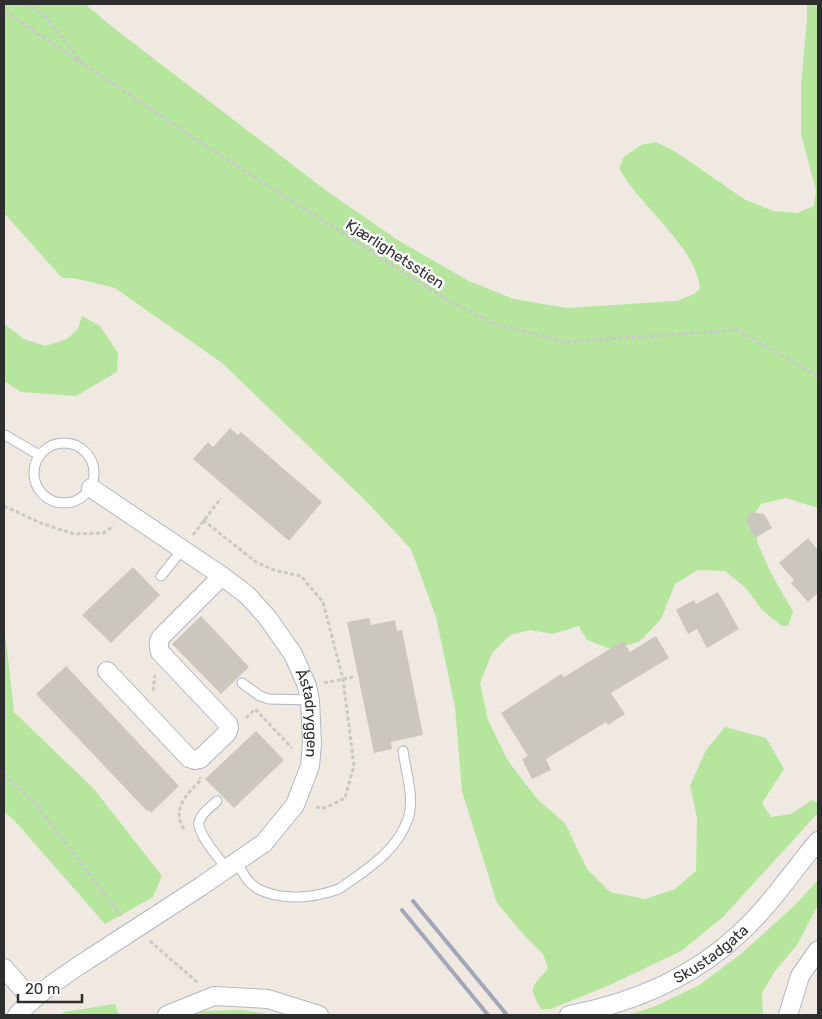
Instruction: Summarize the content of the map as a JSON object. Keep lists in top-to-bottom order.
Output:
{
  "streets": {
    "street": ["Åstadryggen", "Skustadgata"],
    "path": ["Kjærlighetsstien"]
  },
  "scale_bar": "20 m"
}
